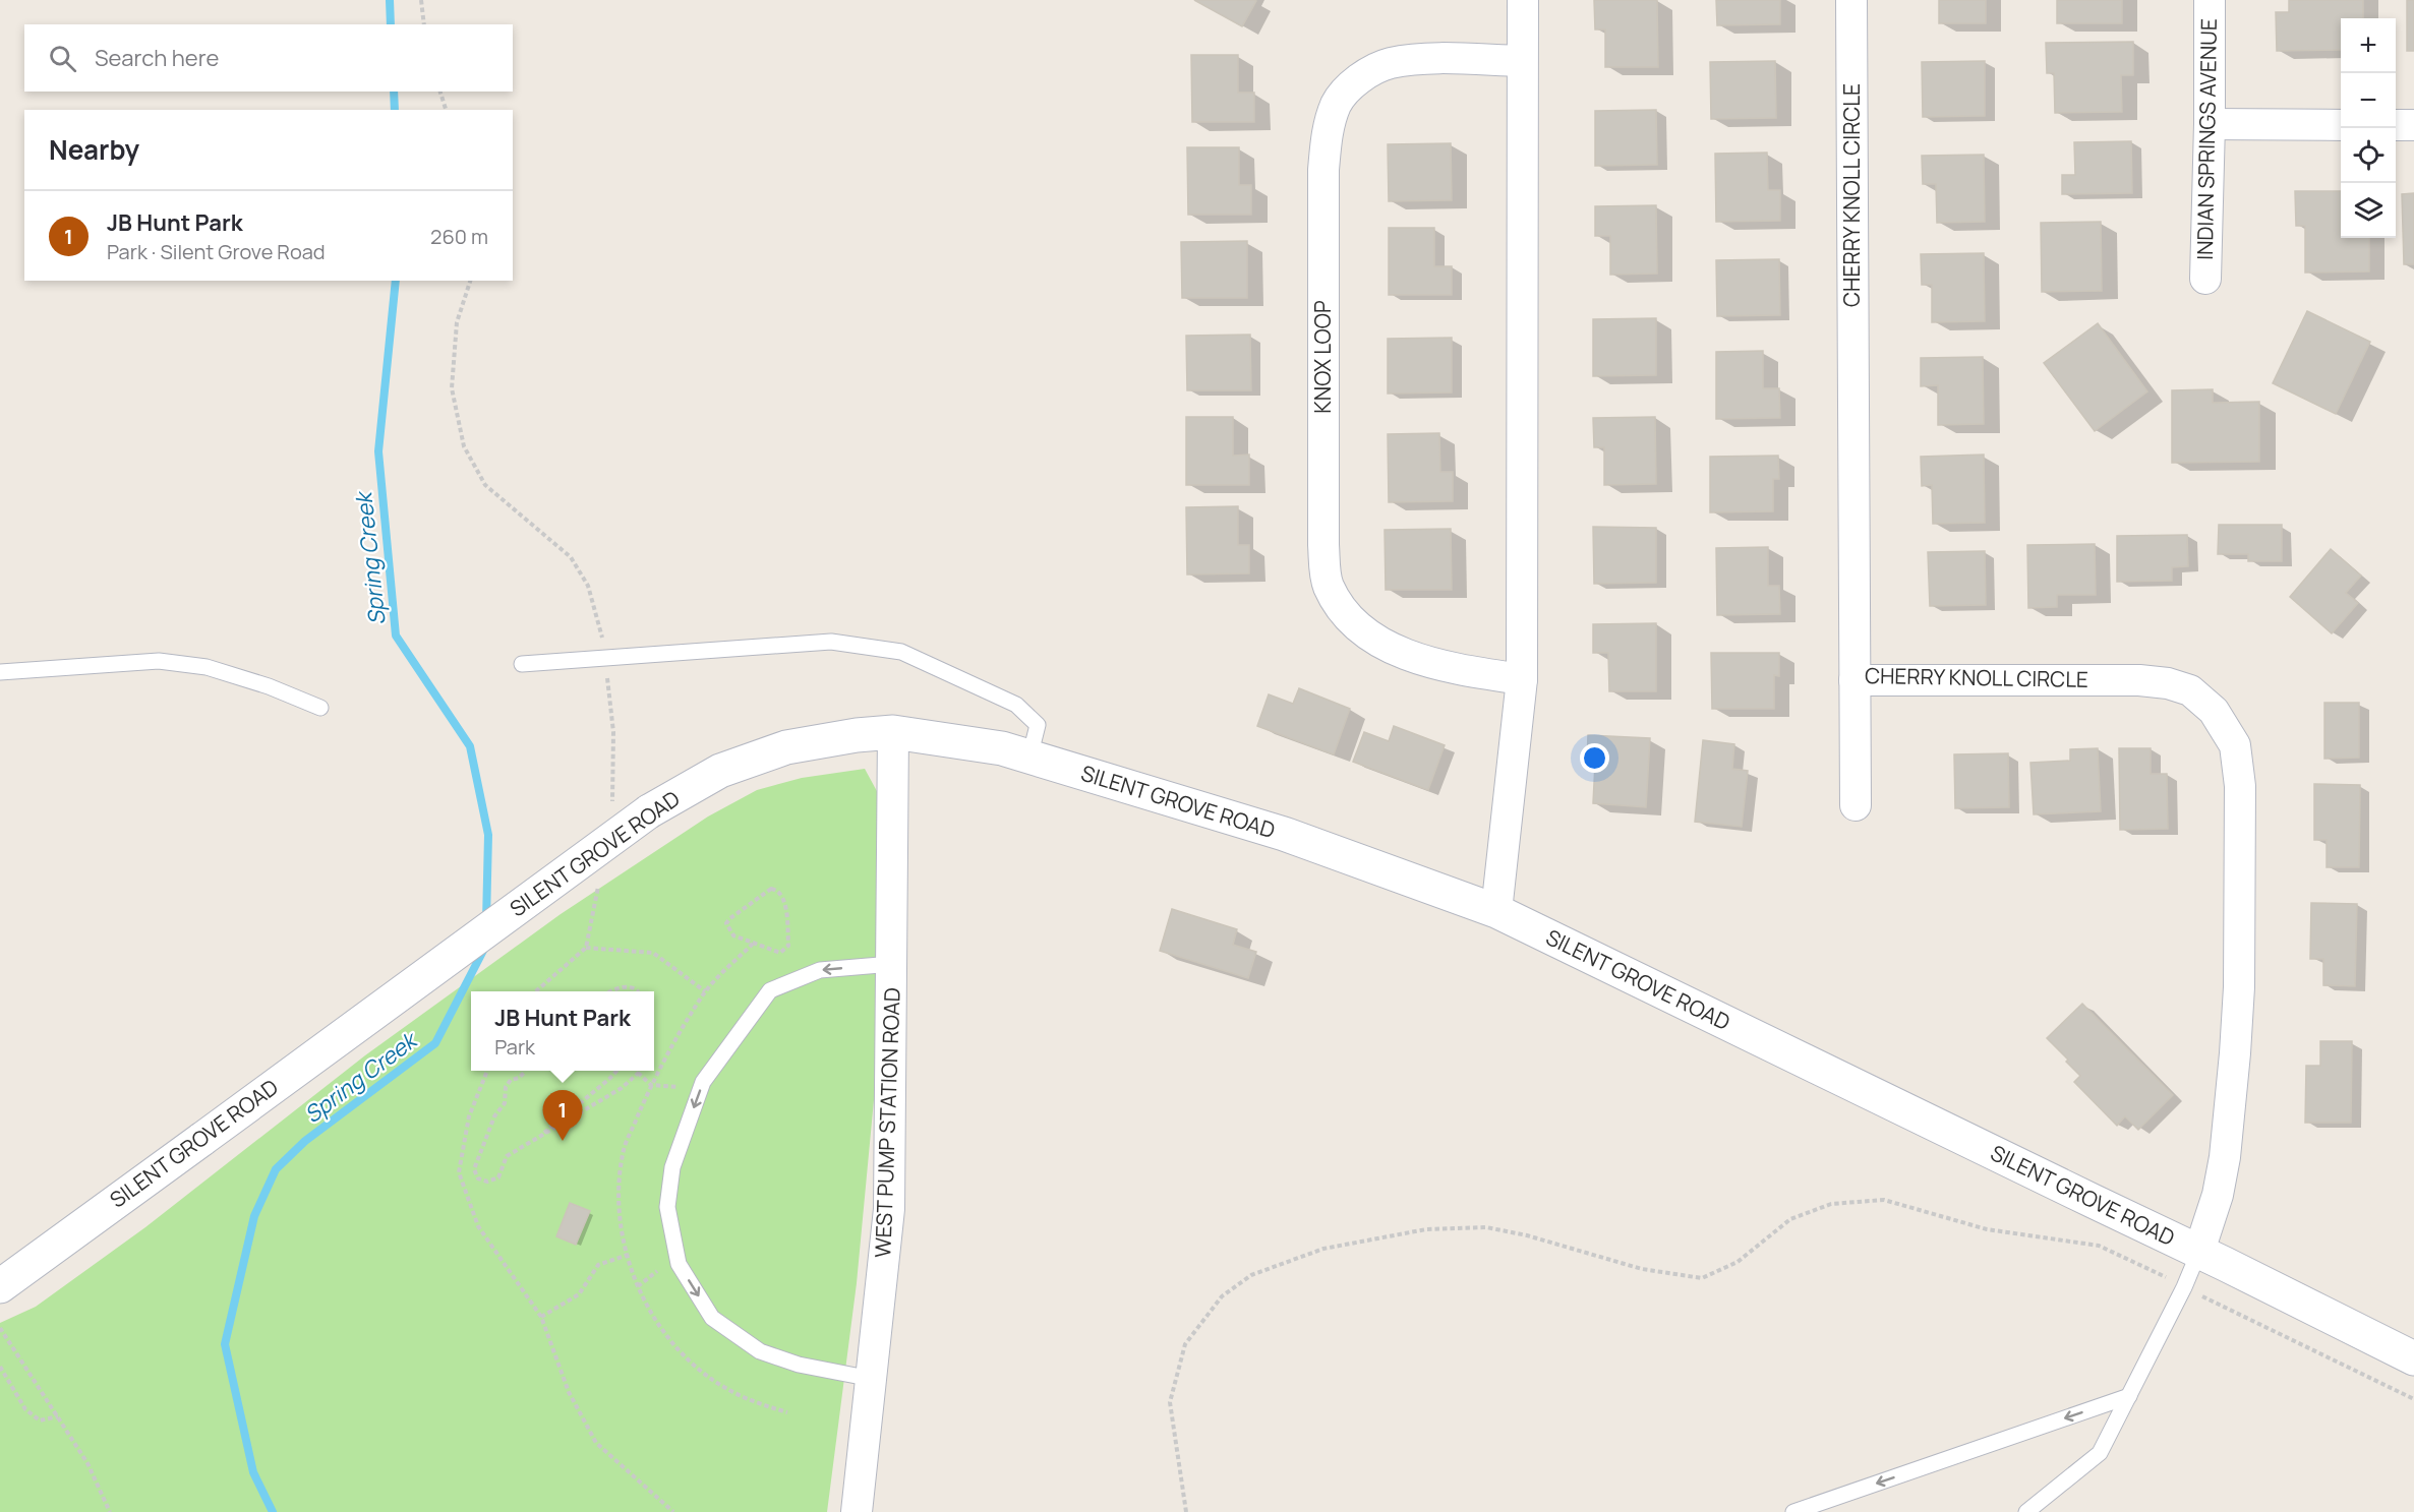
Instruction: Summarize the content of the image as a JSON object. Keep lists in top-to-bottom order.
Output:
{
  "streets": {
    "street": [
      "INDIAN SPRINGS AVENUE",
      "CHERRY KNOLL CIRCLE",
      "KNOX LOOP",
      "SILENT GROVE ROAD",
      "WEST PUMP STATION ROAD"
    ]
  },
  "crossings": [
    ["CHERRY KNOLL CIRCLE", "SILENT GROVE ROAD"],
    ["SILENT GROVE ROAD", "WEST PUMP STATION ROAD"]
  ],
  "water": ["Spring Creek"],
  "page": {
    "map_buttons": ["+", "−"],
    "search": "Search here",
    "heading": "Nearby",
    "list": [
      {
        "mark": "1",
        "name": "JB Hunt Park",
        "note": "Park · Silent Grove Road",
        "value": "260 m"
      }
    ],
    "popup": ["JB Hunt Park", "Park"],
    "pins": "1"
  }
}
